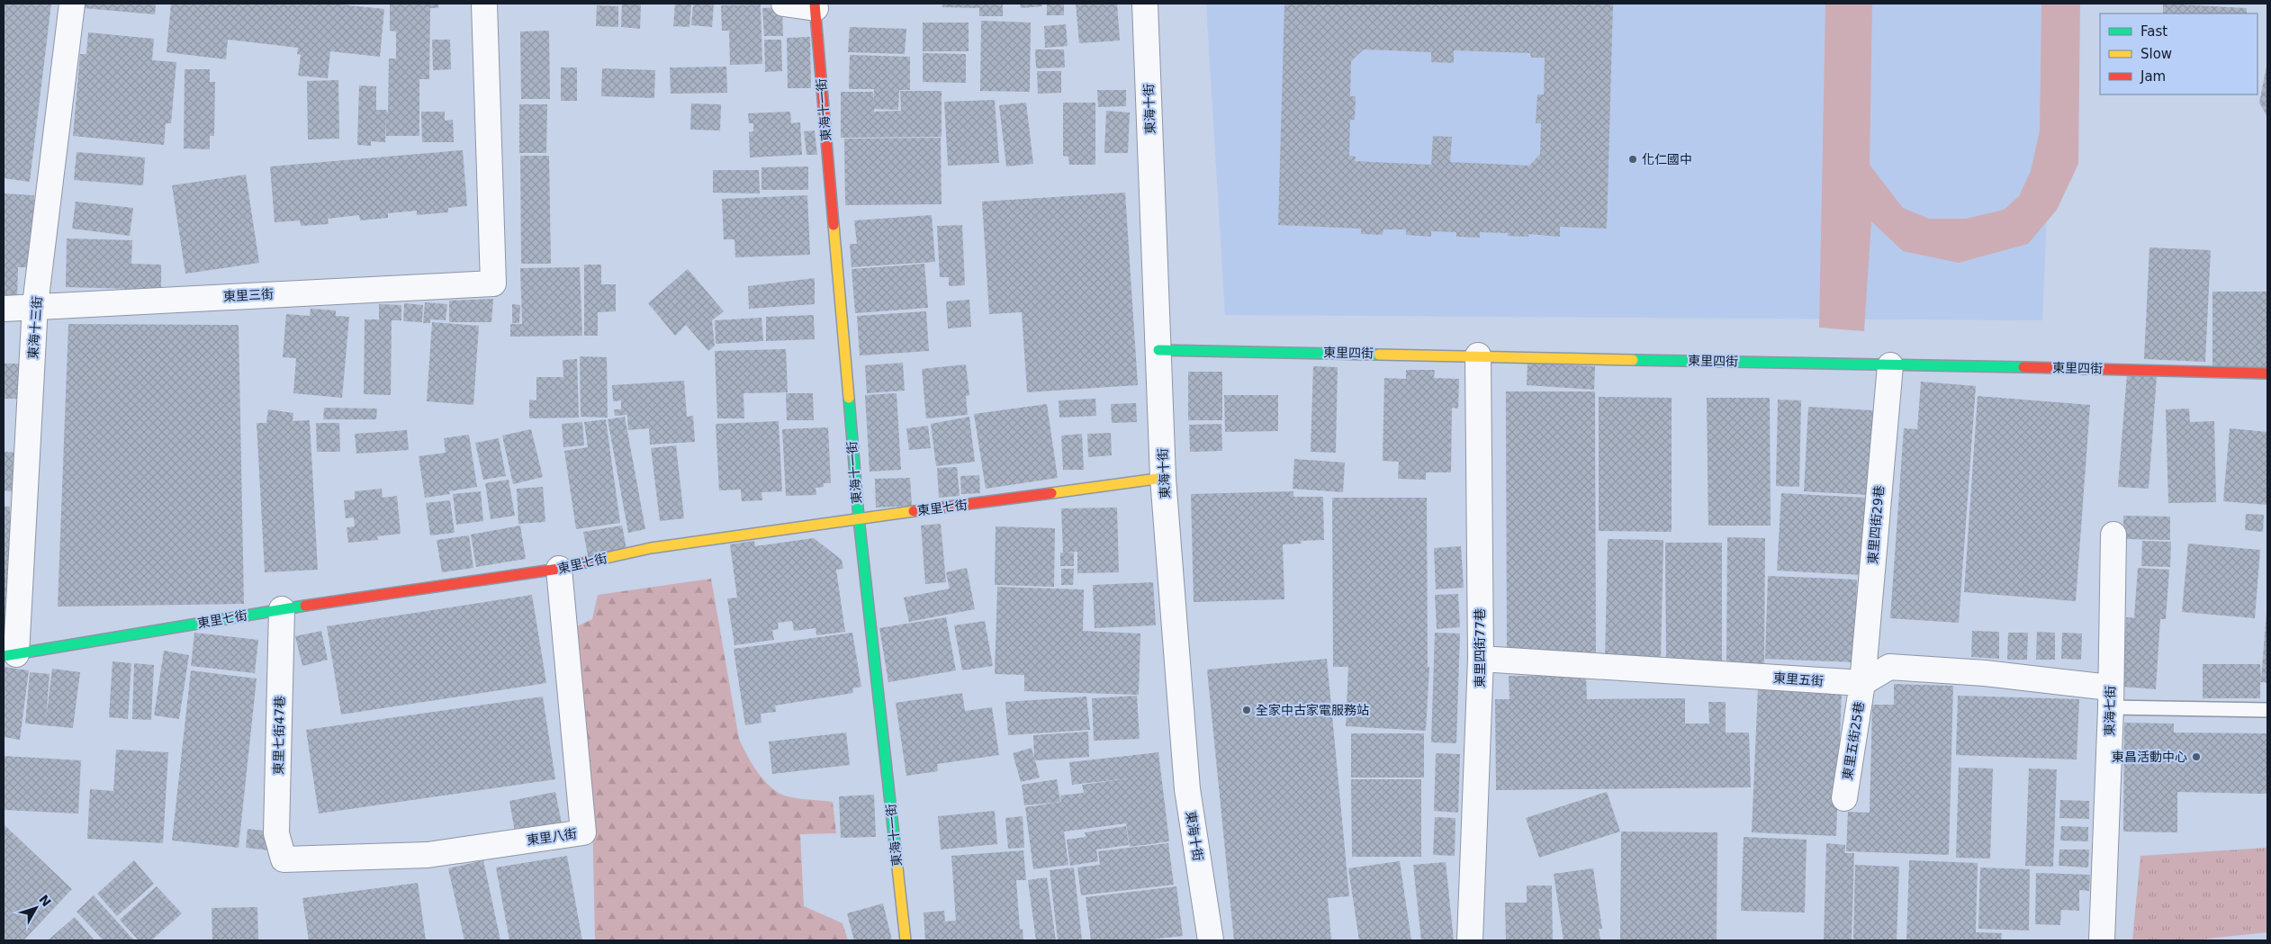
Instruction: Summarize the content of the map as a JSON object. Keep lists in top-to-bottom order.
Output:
{
  "streets": {
    "street": [
      "東海十街",
      "東海十一街",
      "東里三街",
      "東海十三街",
      "東里四街",
      "東里七街",
      "東里四街29巷",
      "東里四街77巷",
      "東里五街",
      "東海七街",
      "東里七街47巷",
      "東里五街25巷",
      "東里八街"
    ]
  },
  "crossings": [
    ["東海十街", "東里四街"],
    ["東海十街", "東里七街"],
    ["東海十一街", "東里七街"],
    ["東里三街", "東海十三街"],
    ["東海十三街", "東里七街"],
    ["東里四街", "東里四街29巷"],
    ["東里四街", "東里四街77巷"],
    ["東里七街", "東里七街47巷"],
    ["東里七街", "東里八街"],
    ["東里四街29巷", "東里五街"],
    ["東里四街29巷", "東里五街25巷"],
    ["東里四街77巷", "東里五街"],
    ["東里五街", "東里五街25巷"],
    ["東里七街47巷", "東里八街"]
  ],
  "places": ["化仁國中", "全家中古家電服務站", "東昌活動中心"],
  "legend": ["Fast", "Slow", "Jam"],
  "north": "top right"
}
